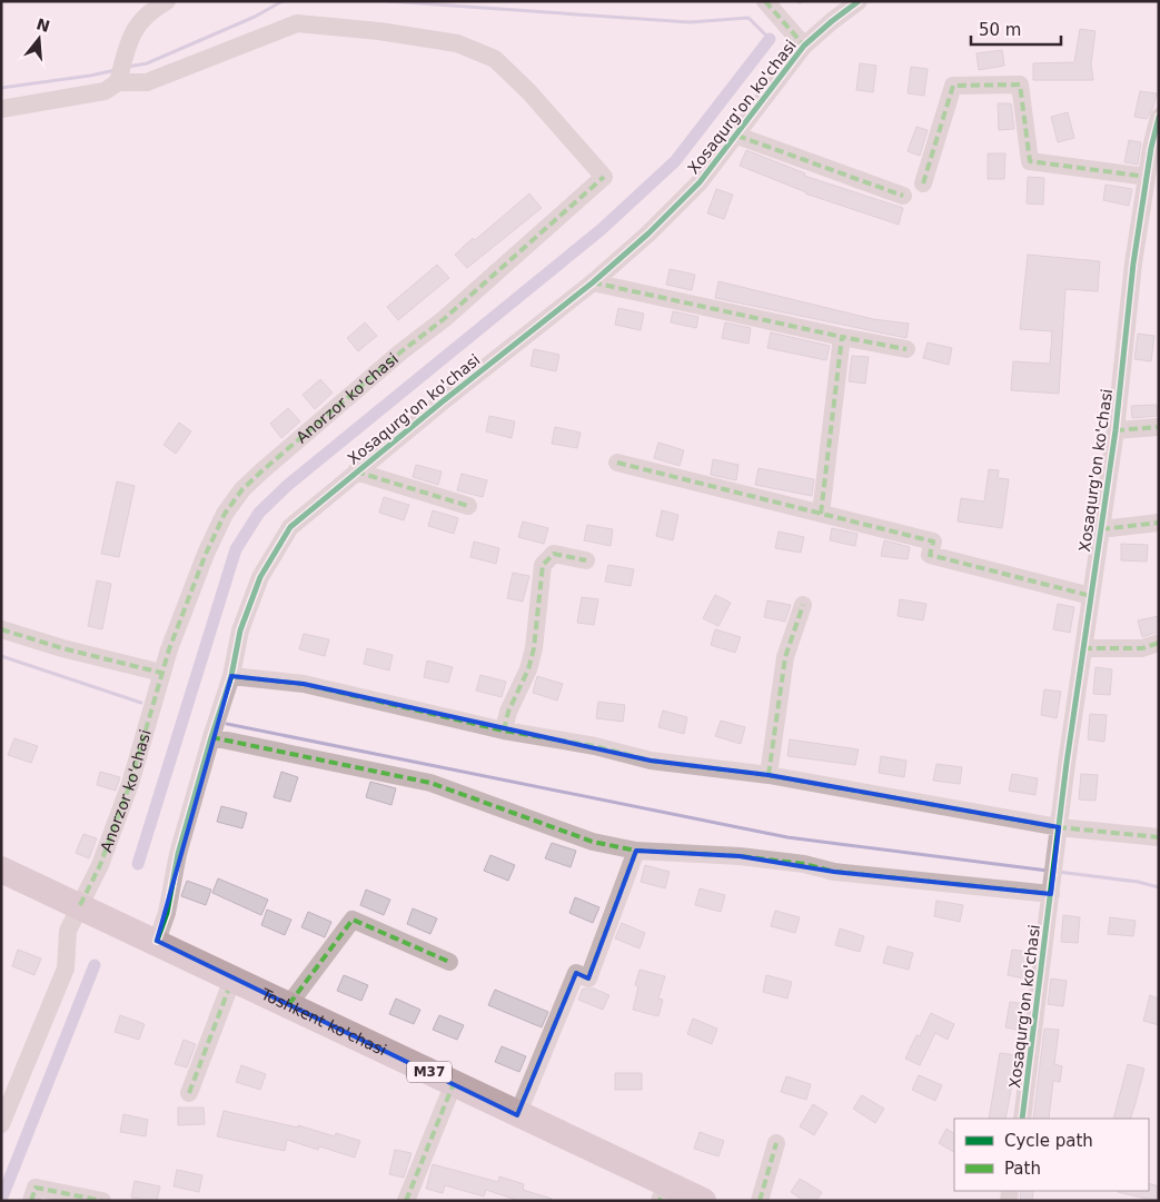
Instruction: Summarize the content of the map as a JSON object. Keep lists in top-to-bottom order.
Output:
{
  "streets": {
    "highway": ["Toshkent ko'chasi", "M37"],
    "street": ["Xosaqurg'on ko'chasi", "Anorzor ko'chasi"]
  },
  "crossings": [
    ["Xosaqurg'on ko'chasi", "Toshkent ko'chasi"],
    ["Xosaqurg'on ko'chasi", "M37"],
    ["Anorzor ko'chasi", "M37"],
    ["Toshkent ko'chasi", "M37"]
  ],
  "legend": ["Cycle path", "Path"],
  "scale_bar": "50 m",
  "north": "top"
}
